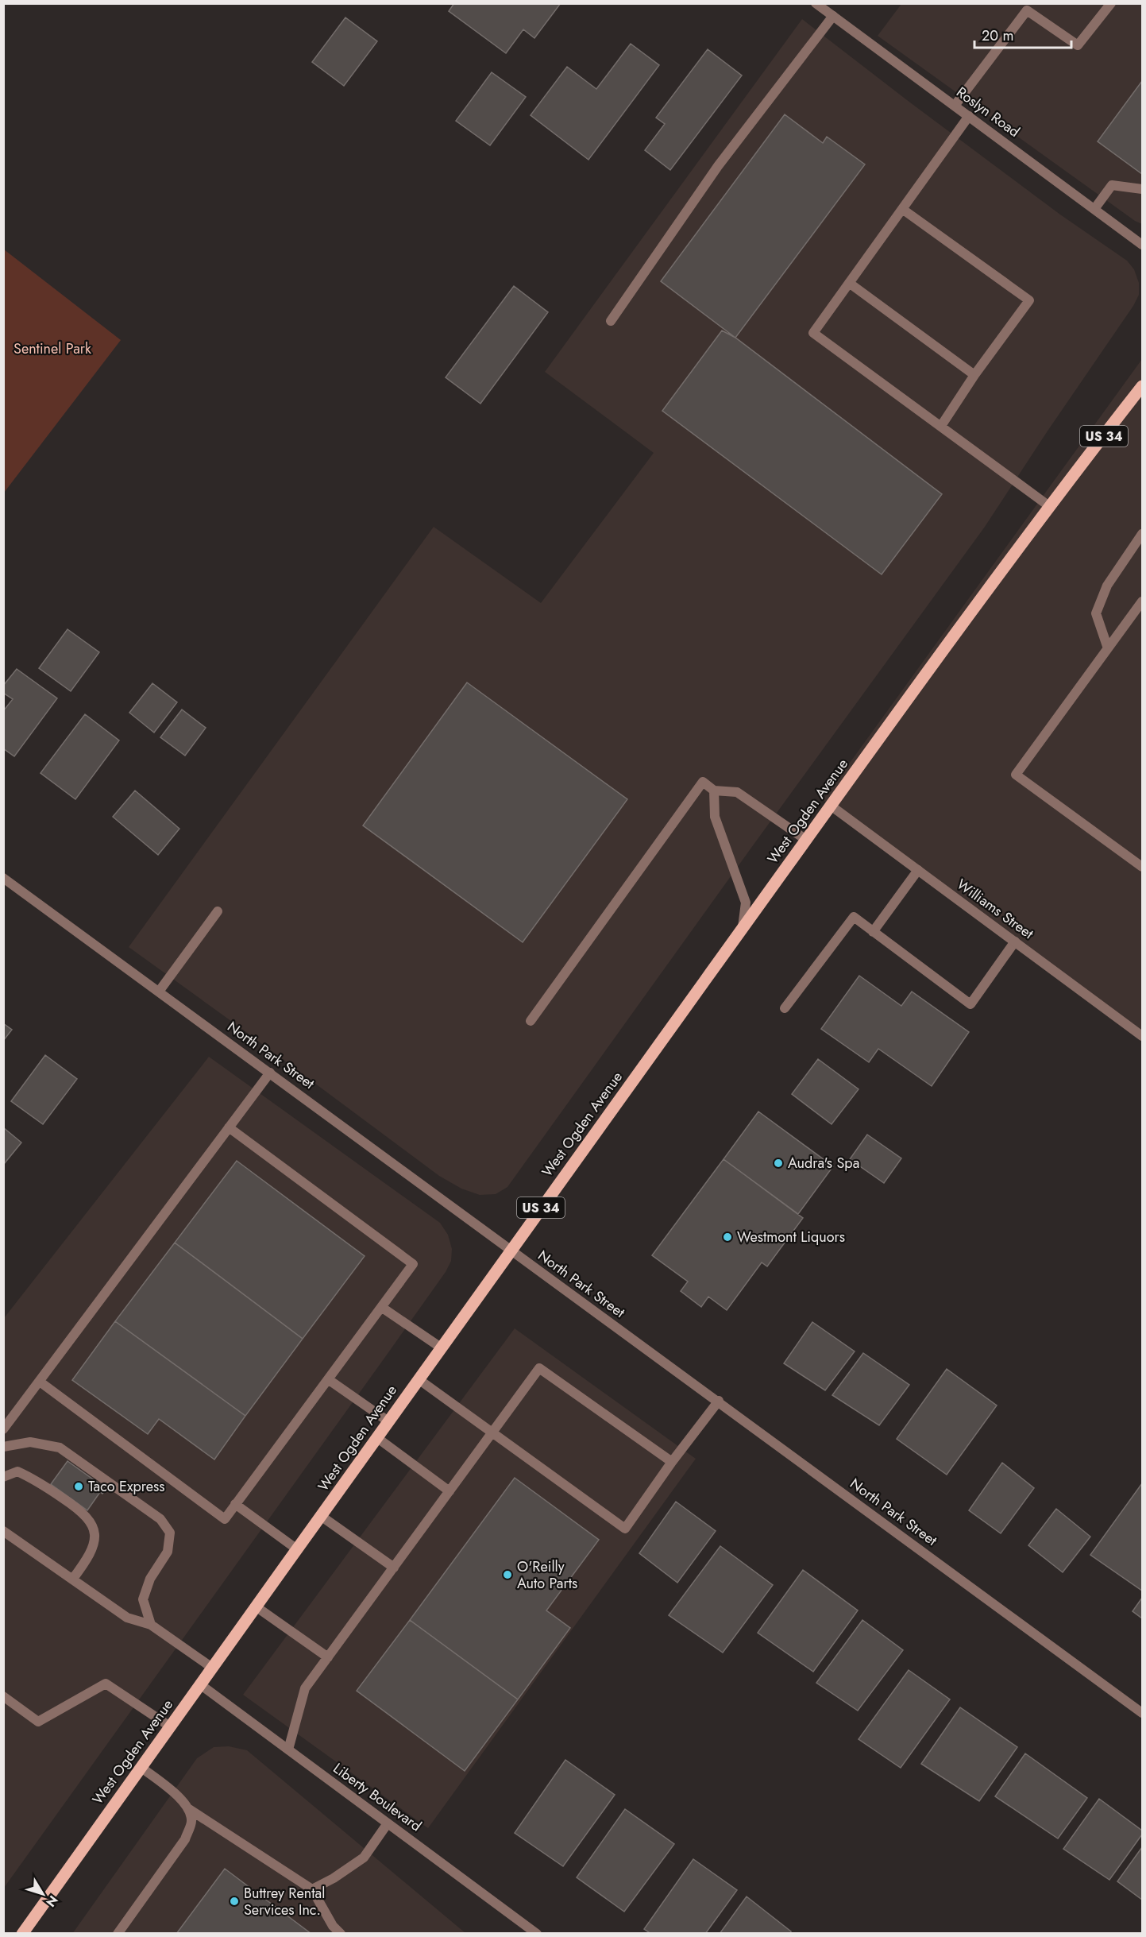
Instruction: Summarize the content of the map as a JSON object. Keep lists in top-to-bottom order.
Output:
{
  "streets": {
    "main road": ["US 34", "West Ogden Avenue"],
    "street": [
      "Roslyn Road",
      "Williams Street",
      "North Park Street",
      "Liberty Boulevard"
    ]
  },
  "crossings": [
    ["West Ogden Avenue", "Williams Street"],
    ["West Ogden Avenue", "North Park Street"],
    ["West Ogden Avenue", "Liberty Boulevard"]
  ],
  "parks": ["Sentinel Park"],
  "places": [
    "Audra's Spa",
    "Westmont Liquors",
    "Taco Express",
    "O'Reilly Auto Parts",
    "Buttrey Rental Services Inc."
  ],
  "scale_bar": "20 m",
  "north": "bottom right"
}
